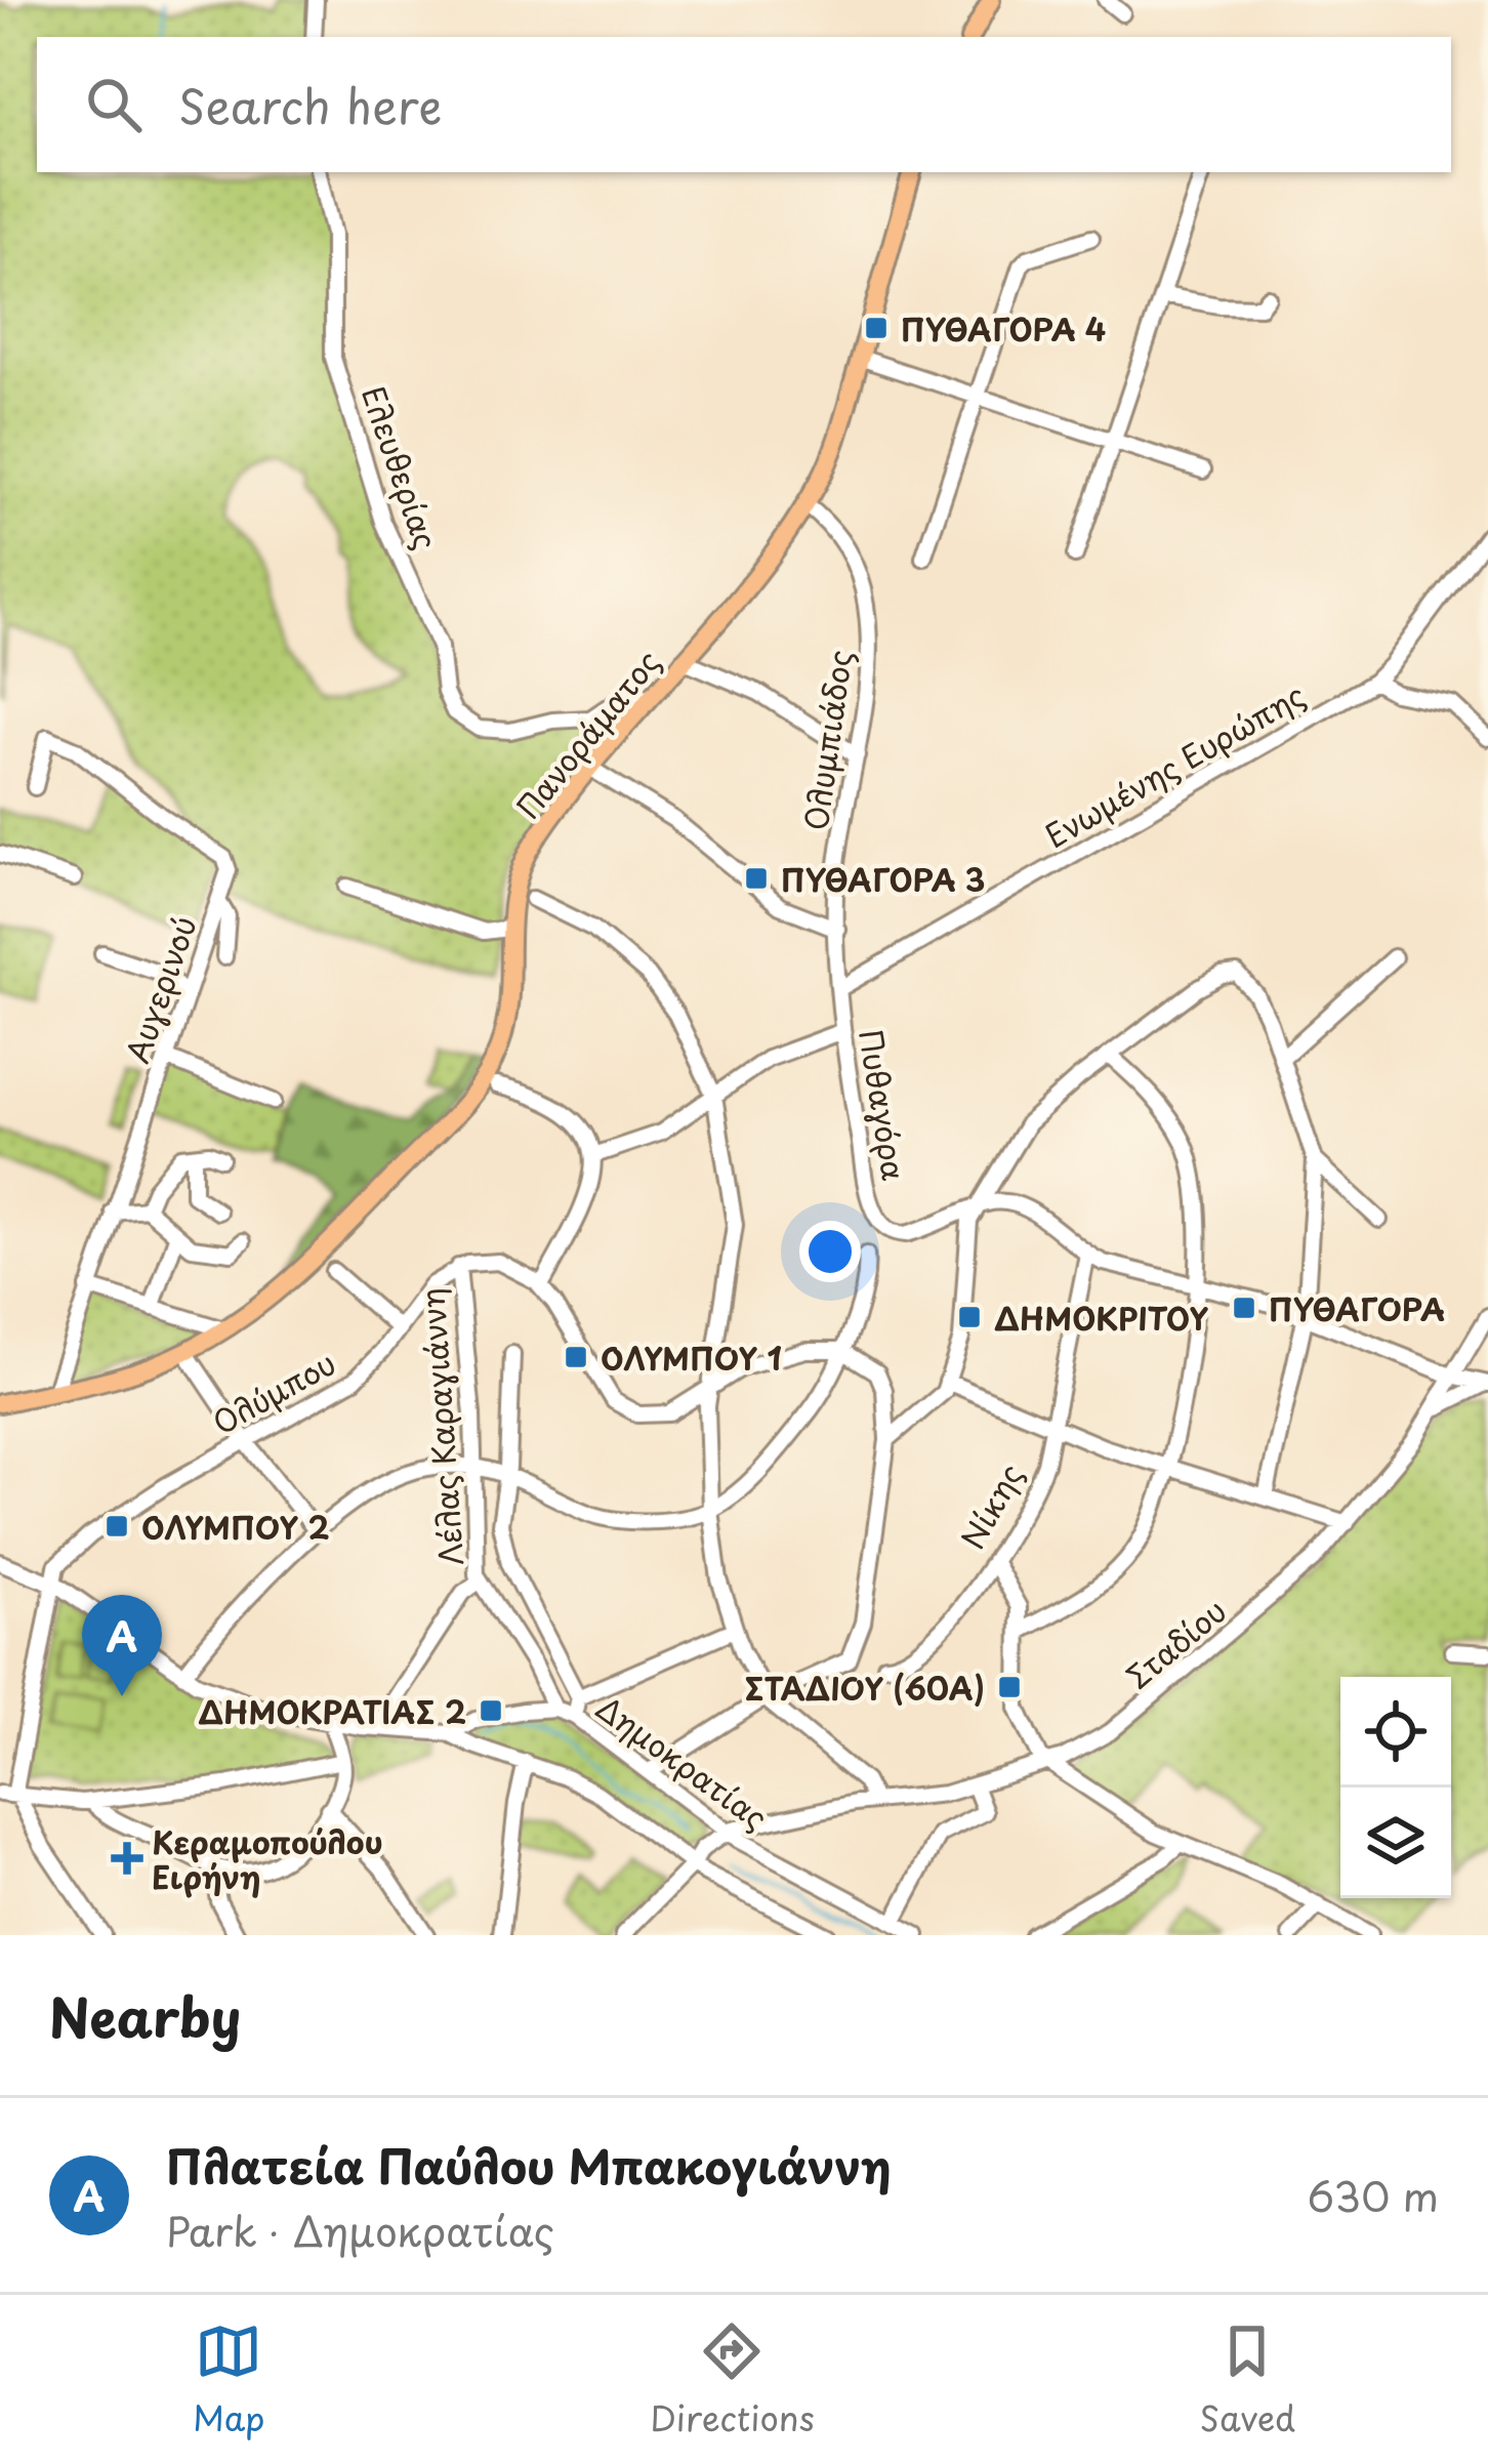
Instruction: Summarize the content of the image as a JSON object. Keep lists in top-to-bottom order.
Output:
{
  "streets": {
    "main road": ["Πανοράματος"],
    "street": [
      "Ελευθερίας",
      "Ολυμπιάδος",
      "Ενωμένης Ευρώπης",
      "Αυγερινού",
      "Πυθαγόρα",
      "Ολύμπου",
      "Λέλας Καραγιάννη",
      "Νίκης",
      "Σταδίου",
      "Δημοκρατίας"
    ]
  },
  "crossings": [
    ["Ελευθερίας", "Πανοράματος"],
    ["Πανοράματος", "Ολυμπιάδος"],
    ["Πανοράματος", "Αυγερινού"],
    ["Ολυμπιάδος", "Πυθαγόρα"],
    ["Ενωμένης Ευρώπης", "Πυθαγόρα"],
    ["Ολύμπου", "Λέλας Καραγιάννη"],
    ["Ολύμπου", "Δημοκρατίας"],
    ["Λέλας Καραγιάννη", "Δημοκρατίας"],
    ["Σταδίου", "Δημοκρατίας"]
  ],
  "places": {
    "transit": [
      "ΠΥΘΑΓΟΡΑ 4",
      "ΠΥΘΑΓΟΡΑ 3",
      "ΠΥΘΑΓΟΡΑ",
      "ΔΗΜΟΚΡΙΤΟΥ",
      "ΟΛΥΜΠΟΥ 1",
      "ΟΛΥΜΠΟΥ 2",
      "ΣΤΑΔΙΟΥ (60A)",
      "ΔΗΜΟΚΡΑΤΙΑΣ 2"
    ],
    "health": ["Κεραμοπούλου Ειρήνη"]
  },
  "page": {
    "search": "Search here",
    "pins": "A",
    "heading": "Nearby",
    "list": [
      {
        "mark": "A",
        "name": "Πλατεία Παύλου Μπακογιάννη",
        "note": "Park · Δημοκρατίας",
        "value": "630 m"
      }
    ],
    "nav": ["Map", "Directions", "Saved"]
  }
}
